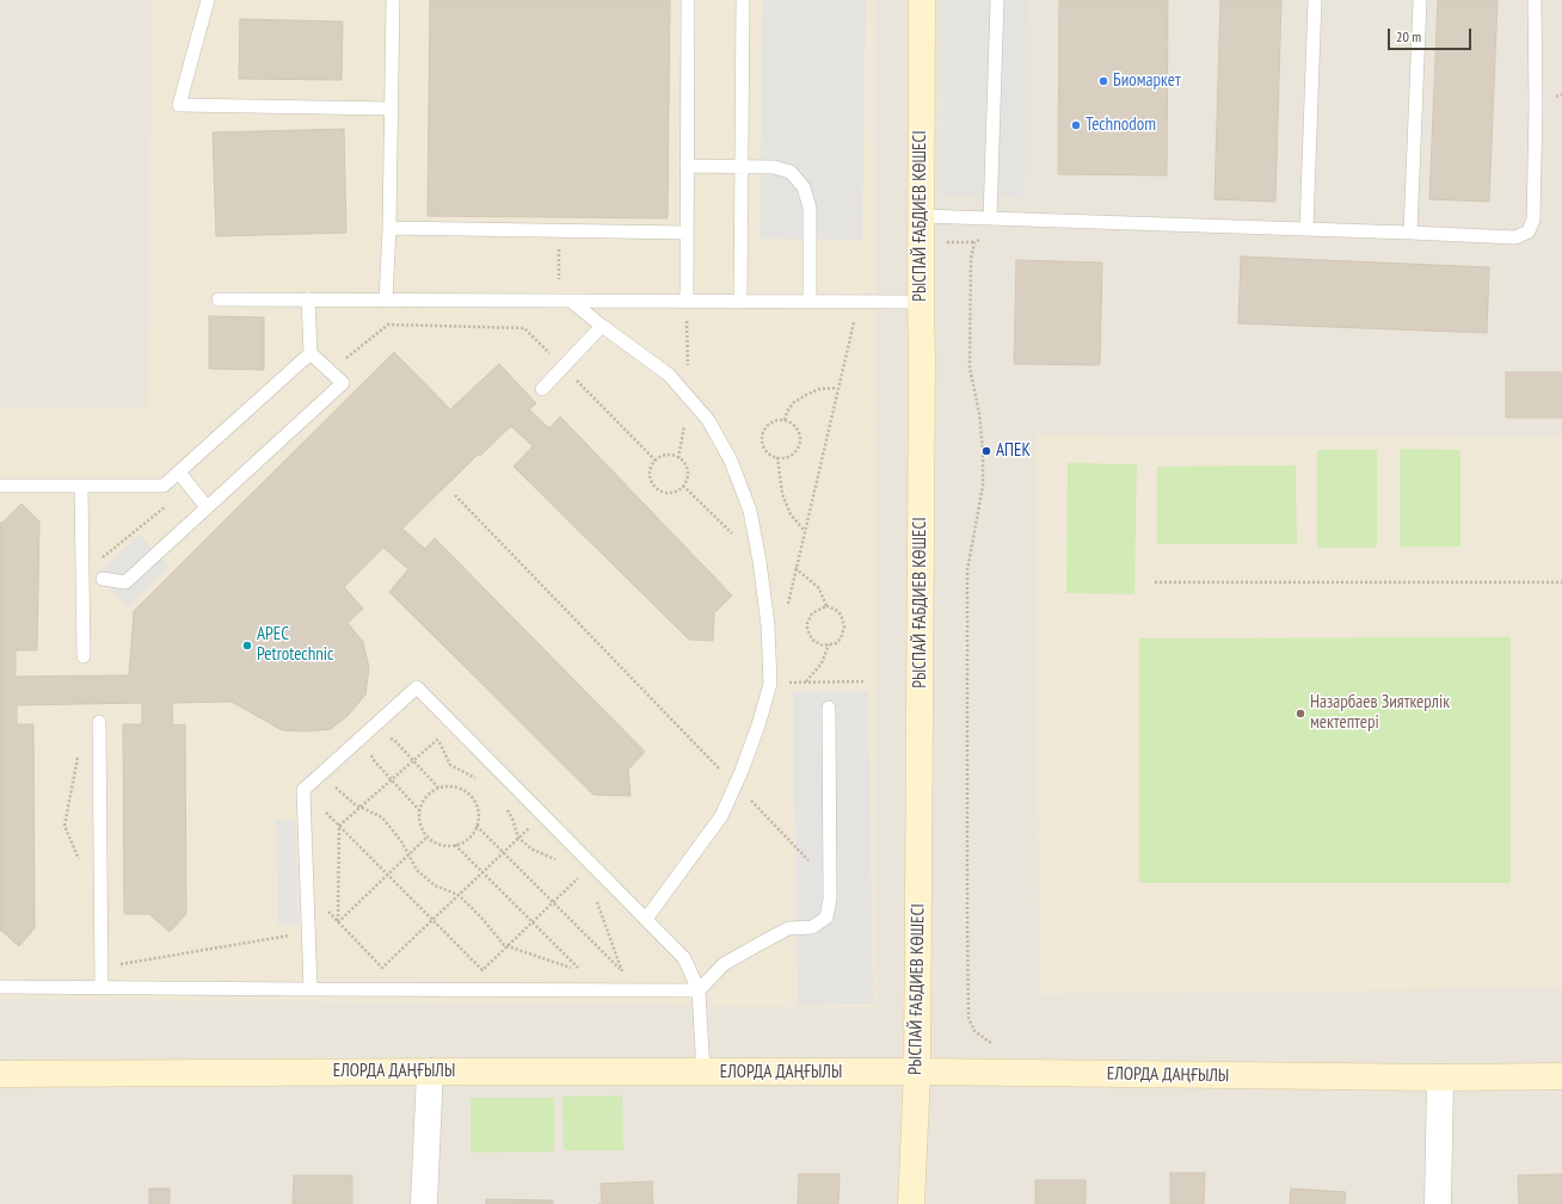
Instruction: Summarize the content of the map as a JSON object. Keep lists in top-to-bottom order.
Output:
{
  "streets": {
    "street": ["РЫСПАЙ ҒАБДИЕВ КӨШЕСІ", "ЕЛОРДА ДАҢҒЫЛЫ"]
  },
  "crossings": [
    ["РЫСПАЙ ҒАБДИЕВ КӨШЕСІ", "ЕЛОРДА ДАҢҒЫЛЫ"]
  ],
  "places": [
    "Биомаркет",
    "Technodom",
    "АПЕК",
    "APEC Petrotechnic",
    "Назарбаев Зияткерлік мектептері"
  ],
  "scale_bar": "20 m"
}
